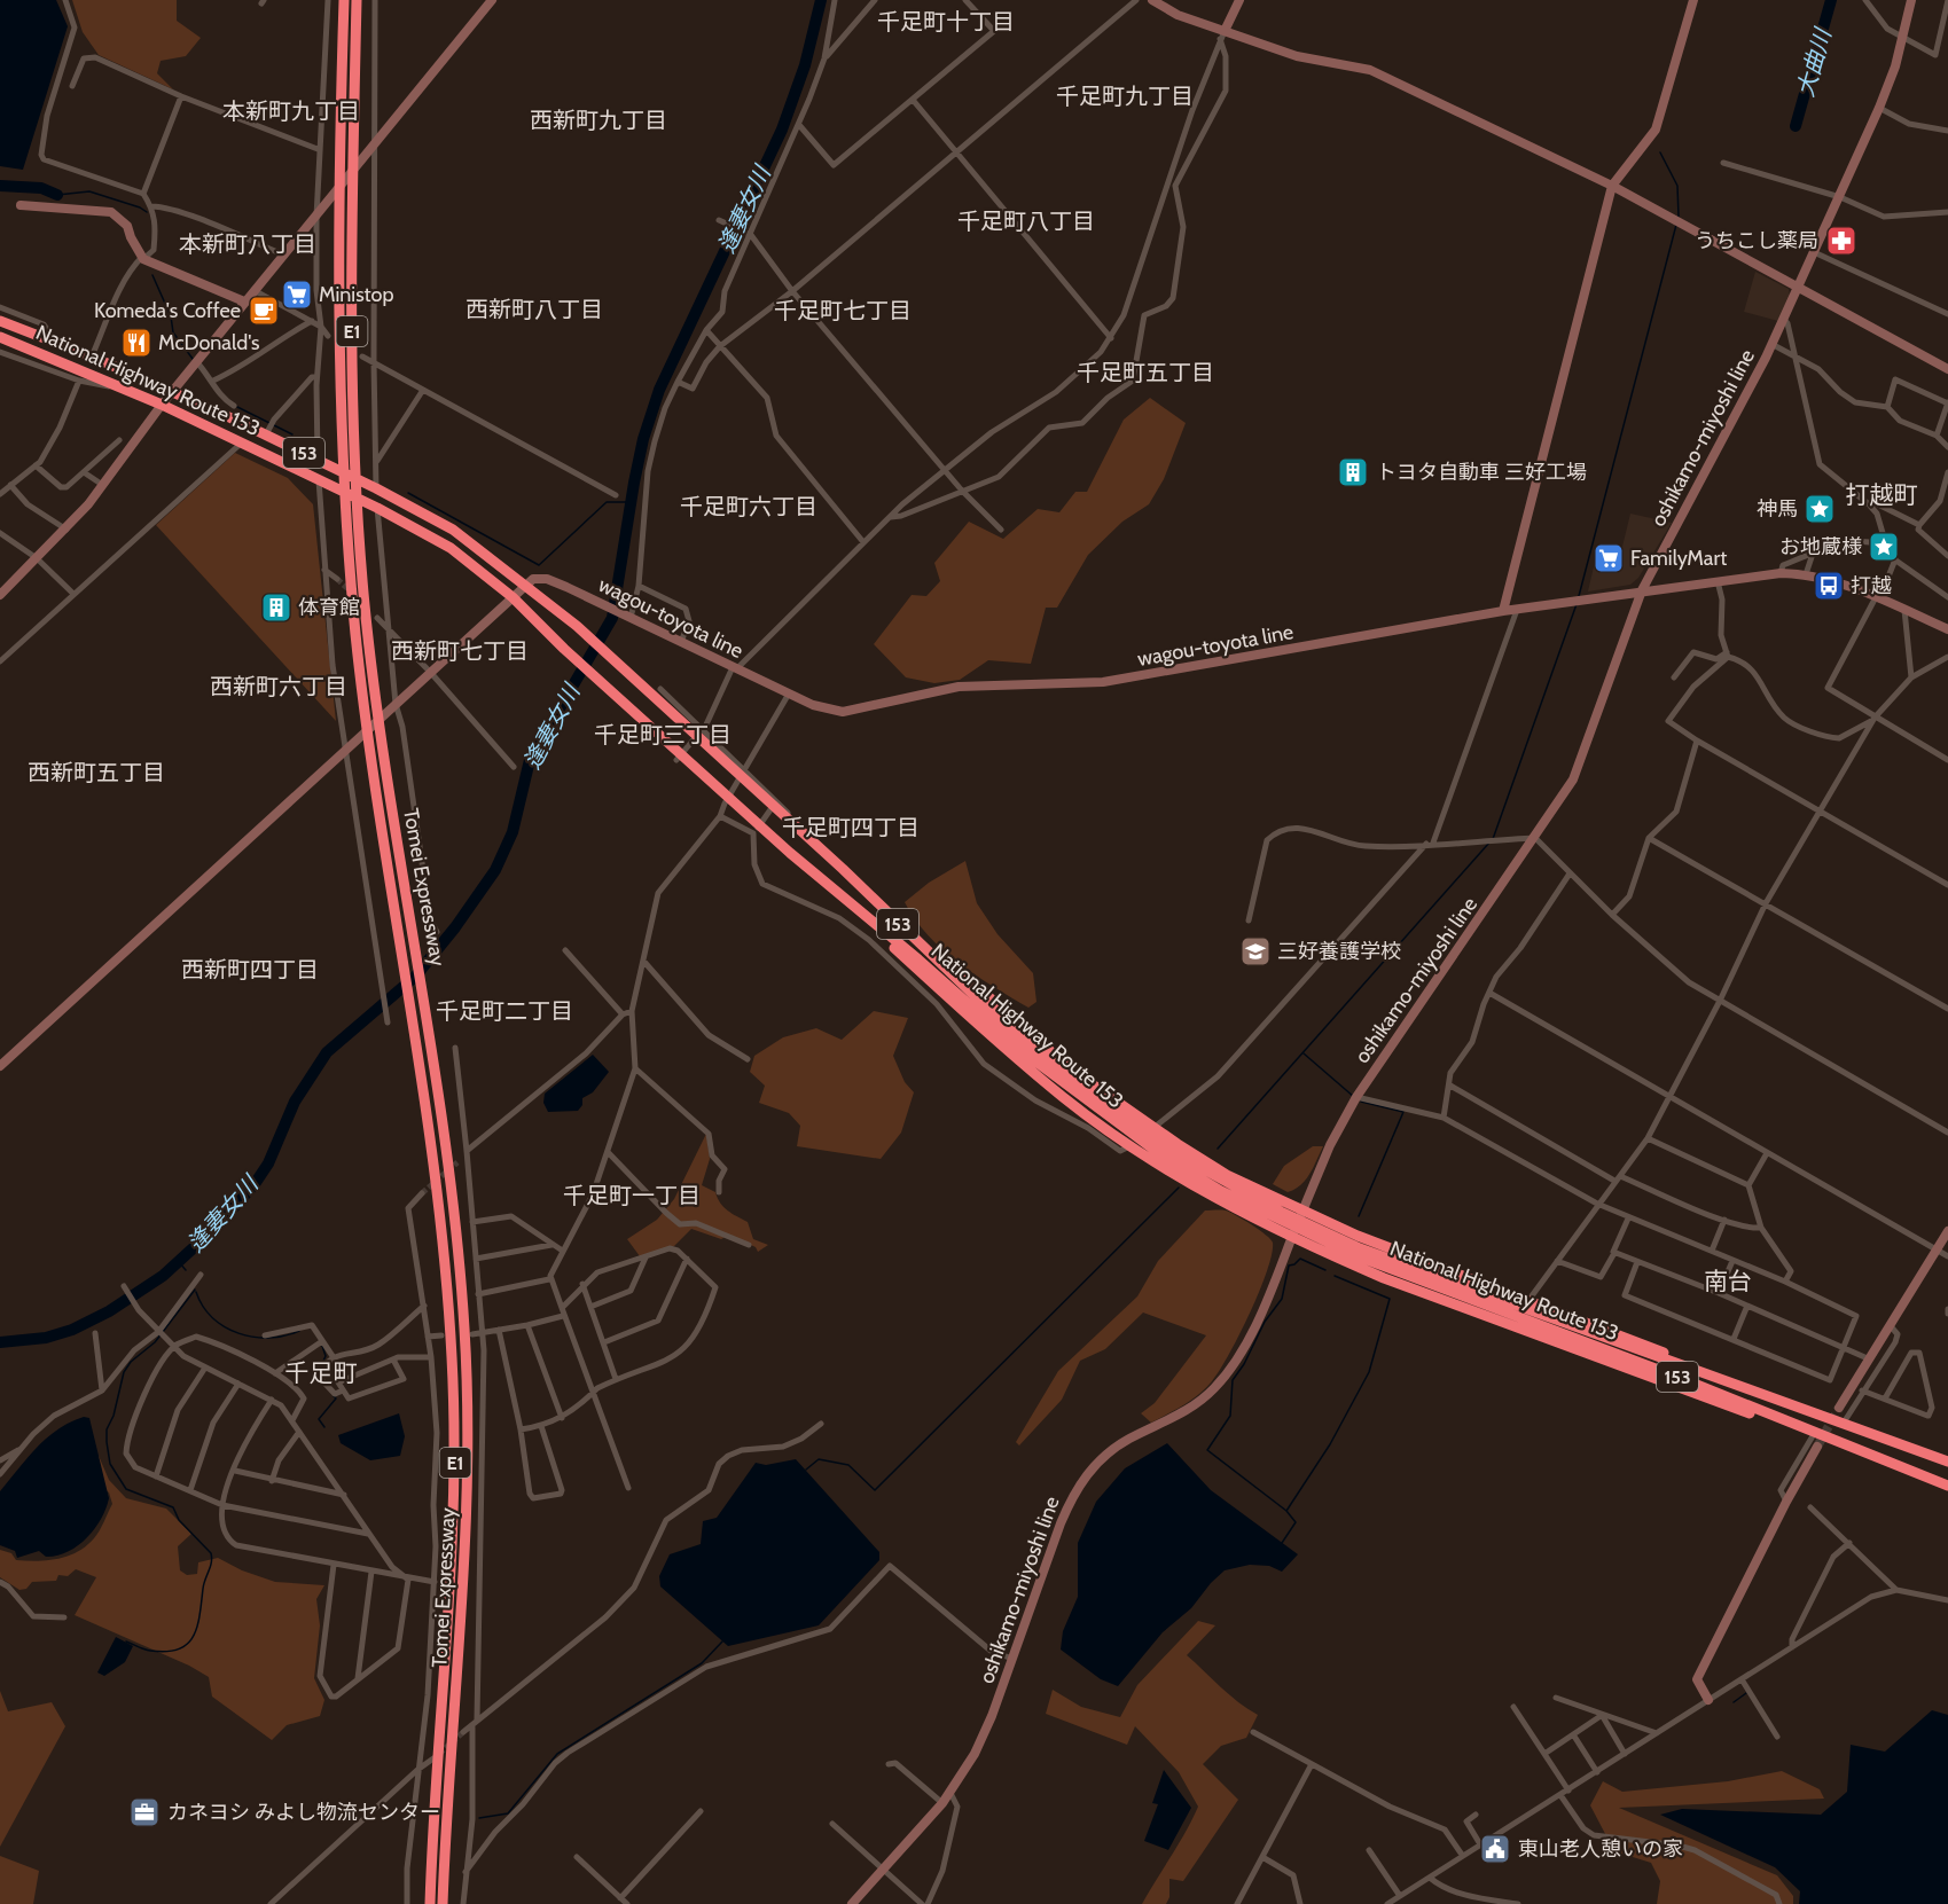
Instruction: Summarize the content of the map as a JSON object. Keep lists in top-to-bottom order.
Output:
{
  "streets": {
    "highway": [
      "E1",
      "National Highway Route 153",
      "153",
      "Tomei Expressway"
    ],
    "main road": ["oshikamo-miyoshi line", "wagou-toyota line"]
  },
  "crossings": [
    ["National Highway Route 153", "wagou-toyota line"],
    ["oshikamo-miyoshi line", "wagou-toyota line"]
  ],
  "districts": [
    "千足町十丁目",
    "千足町九丁目",
    "本新町九丁目",
    "西新町九丁目",
    "千足町八丁目",
    "本新町八丁目",
    "西新町八丁目",
    "千足町七丁目",
    "千足町五丁目",
    "打越町",
    "千足町六丁目",
    "西新町七丁目",
    "西新町六丁目",
    "千足町三丁目",
    "西新町五丁目",
    "千足町四丁目",
    "西新町四丁目",
    "千足町二丁目",
    "千足町一丁目",
    "南台",
    "千足町"
  ],
  "water": ["大曲川", "逢妻女川"],
  "places": {
    "pharmacy": ["うちこし薬局"],
    "supermarket": ["Ministop", "FamilyMart"],
    "cafe": ["Komeda's Coffee"],
    "restaurant": ["McDonald's"],
    "building": ["トヨタ自動車 三好工場", "体育館"],
    "place": ["神馬", "お地蔵様"],
    "bus stop": ["打越"],
    "school or university": ["三好養護学校"],
    "office": ["カネヨシ みよし物流センター"],
    "public building": ["東山老人憩いの家"]
  }
}
